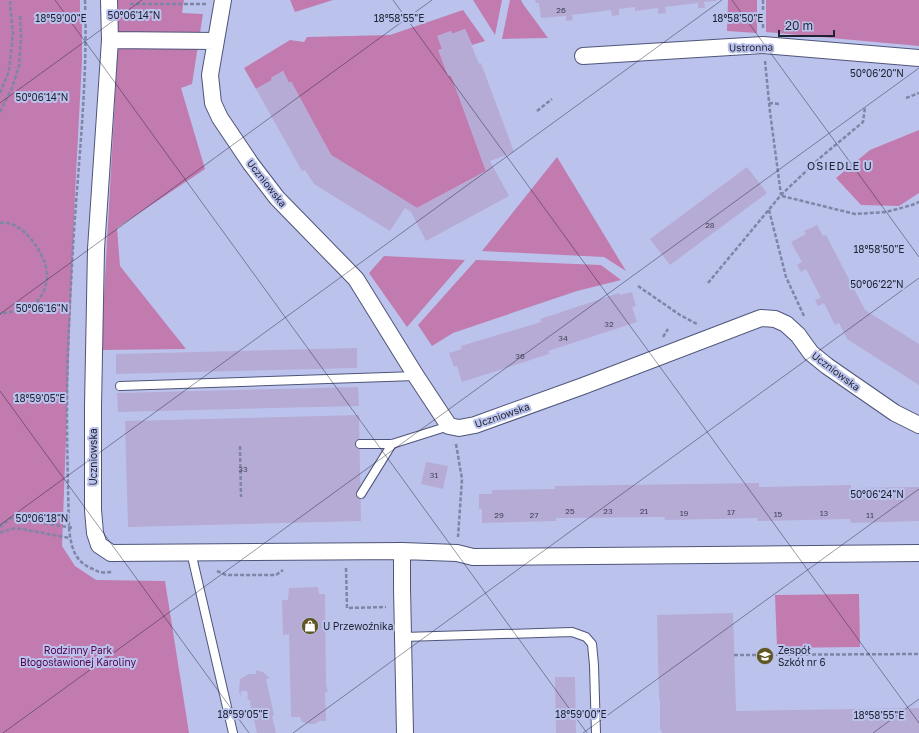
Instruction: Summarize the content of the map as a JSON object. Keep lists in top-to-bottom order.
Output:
{
  "streets": {
    "street": ["Ustronna", "Uczniowska"]
  },
  "districts": ["OSIEDLE U"],
  "parks": ["Rodzinny Park Błogosławionej Karoliny"],
  "places": {
    "shop": ["U Przewoźnika"],
    "school or university": ["Zespół Szkół nr 6"]
  },
  "house_numbers": [
    "26",
    "28",
    "32",
    "34",
    "36",
    "33",
    "31",
    "25",
    "23",
    "21",
    "17",
    "19",
    "13",
    "15",
    "29",
    "27",
    "11"
  ],
  "scale_bar": "20 m",
  "coordinates": [
    "50°06'14\"N",
    "18°59'00\"E",
    "18°58'55\"E",
    "18°58'50\"E",
    "50°06'20\"N",
    "50°06'22\"N",
    "50°06'16\"N",
    "18°59'05\"E",
    "50°06'24\"N",
    "50°06'18\"N"
  ]
}
